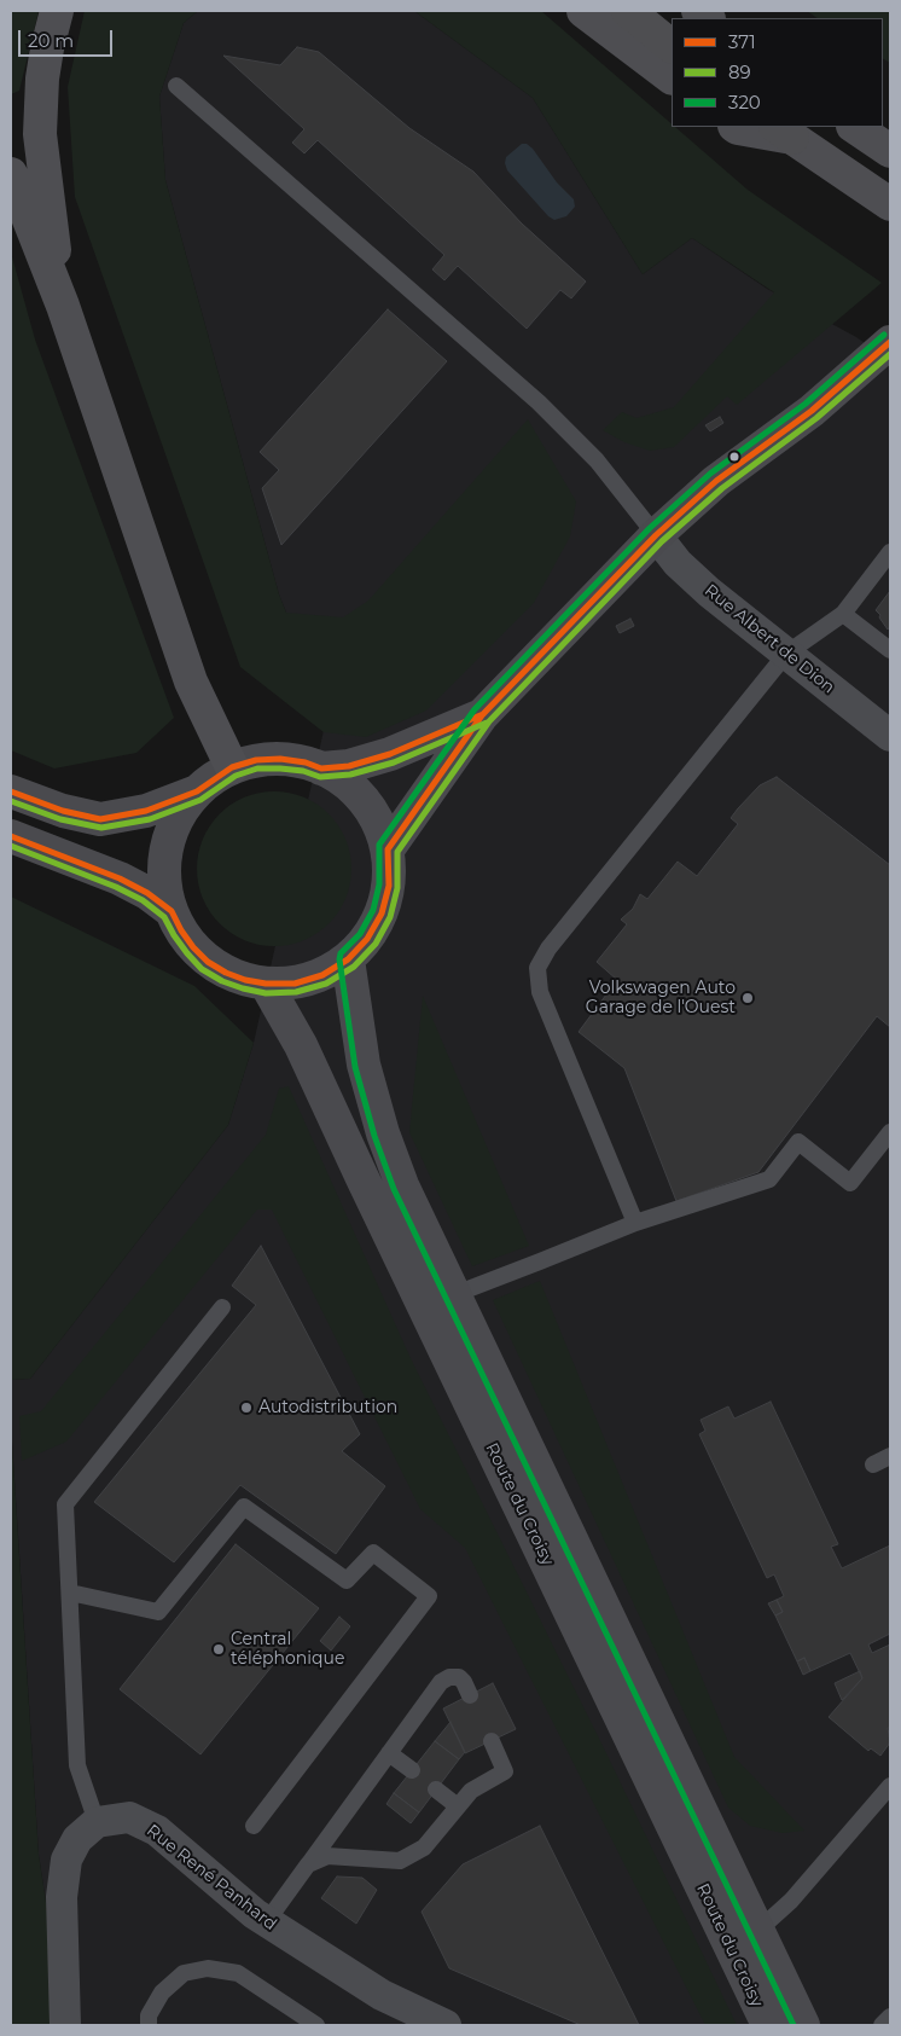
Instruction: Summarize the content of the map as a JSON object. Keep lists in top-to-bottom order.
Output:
{
  "streets": {
    "main road": ["Route du Croisy"],
    "street": ["Rue Albert de Dion", "Rue René Panhard"]
  },
  "places": ["Volkswagen Auto Garage de l'Ouest", "Autodistribution", "Central téléphonique"],
  "lines": ["transit line 320", "transit line 371", "transit line 89"],
  "legend": ["371", "89", "320"],
  "scale_bar": "20 m"
}
